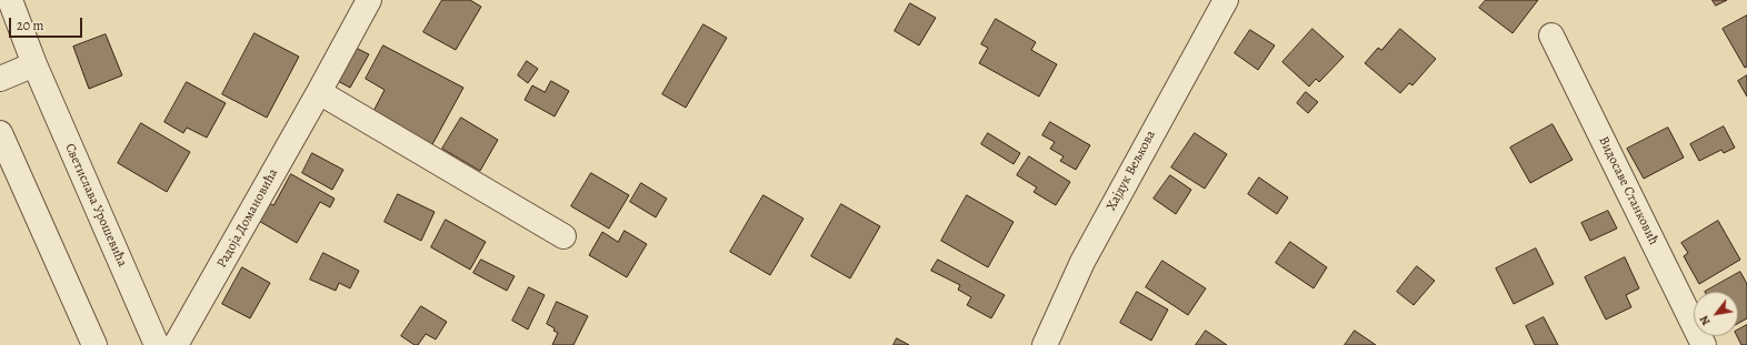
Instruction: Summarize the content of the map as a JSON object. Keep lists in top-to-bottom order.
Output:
{
  "streets": {
    "street": [
      "Хајдук Вељкова",
      "Видосаве Станковић",
      "Светислава Урошевића",
      "Радоја Домановића"
    ]
  },
  "scale_bar": "20 m",
  "north": "bottom left"
}
